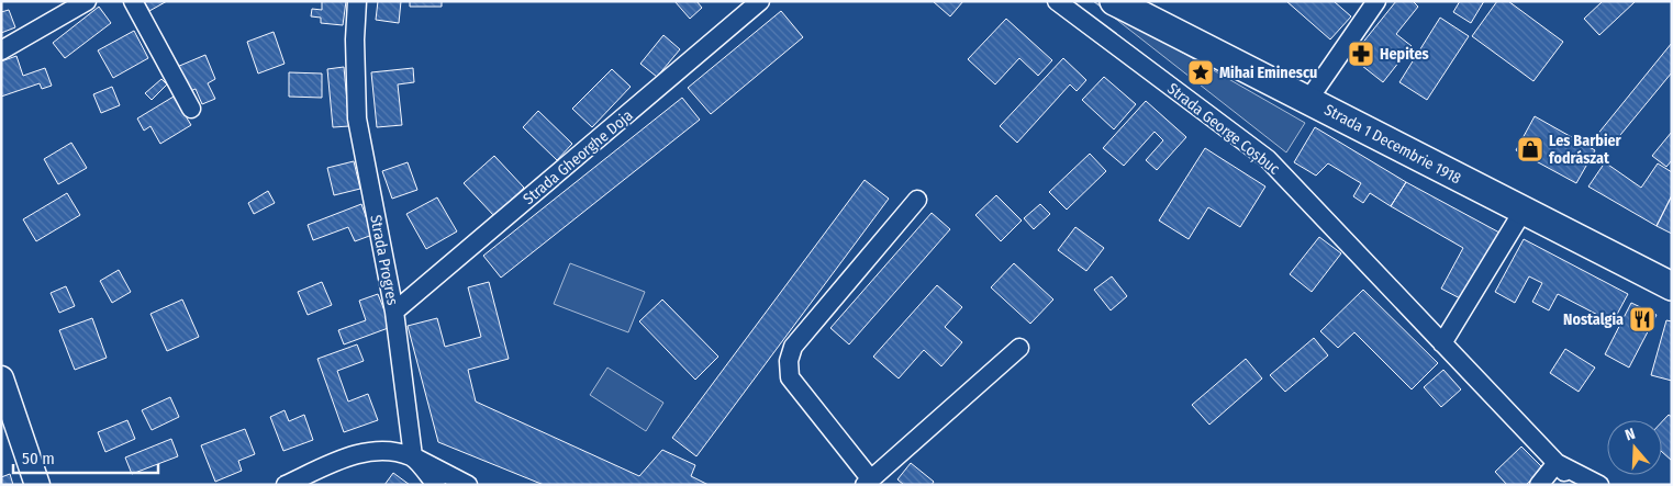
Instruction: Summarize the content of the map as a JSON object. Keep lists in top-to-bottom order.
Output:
{
  "streets": {
    "main road": ["Strada 1 Decembrie 1918"],
    "street": ["Strada George Coșbuc", "Strada Gheorghe Doja", "Strada Progres"]
  },
  "crossings": [
    ["Strada Gheorghe Doja", "Strada Progres"]
  ],
  "places": {
    "pharmacy": ["Hepites"],
    "place": ["Mihai Eminescu"],
    "shop": ["Les Barbier fodrászat"],
    "restaurant": ["Nostalgia"]
  },
  "scale_bar": "50 m",
  "north": "top"
}
